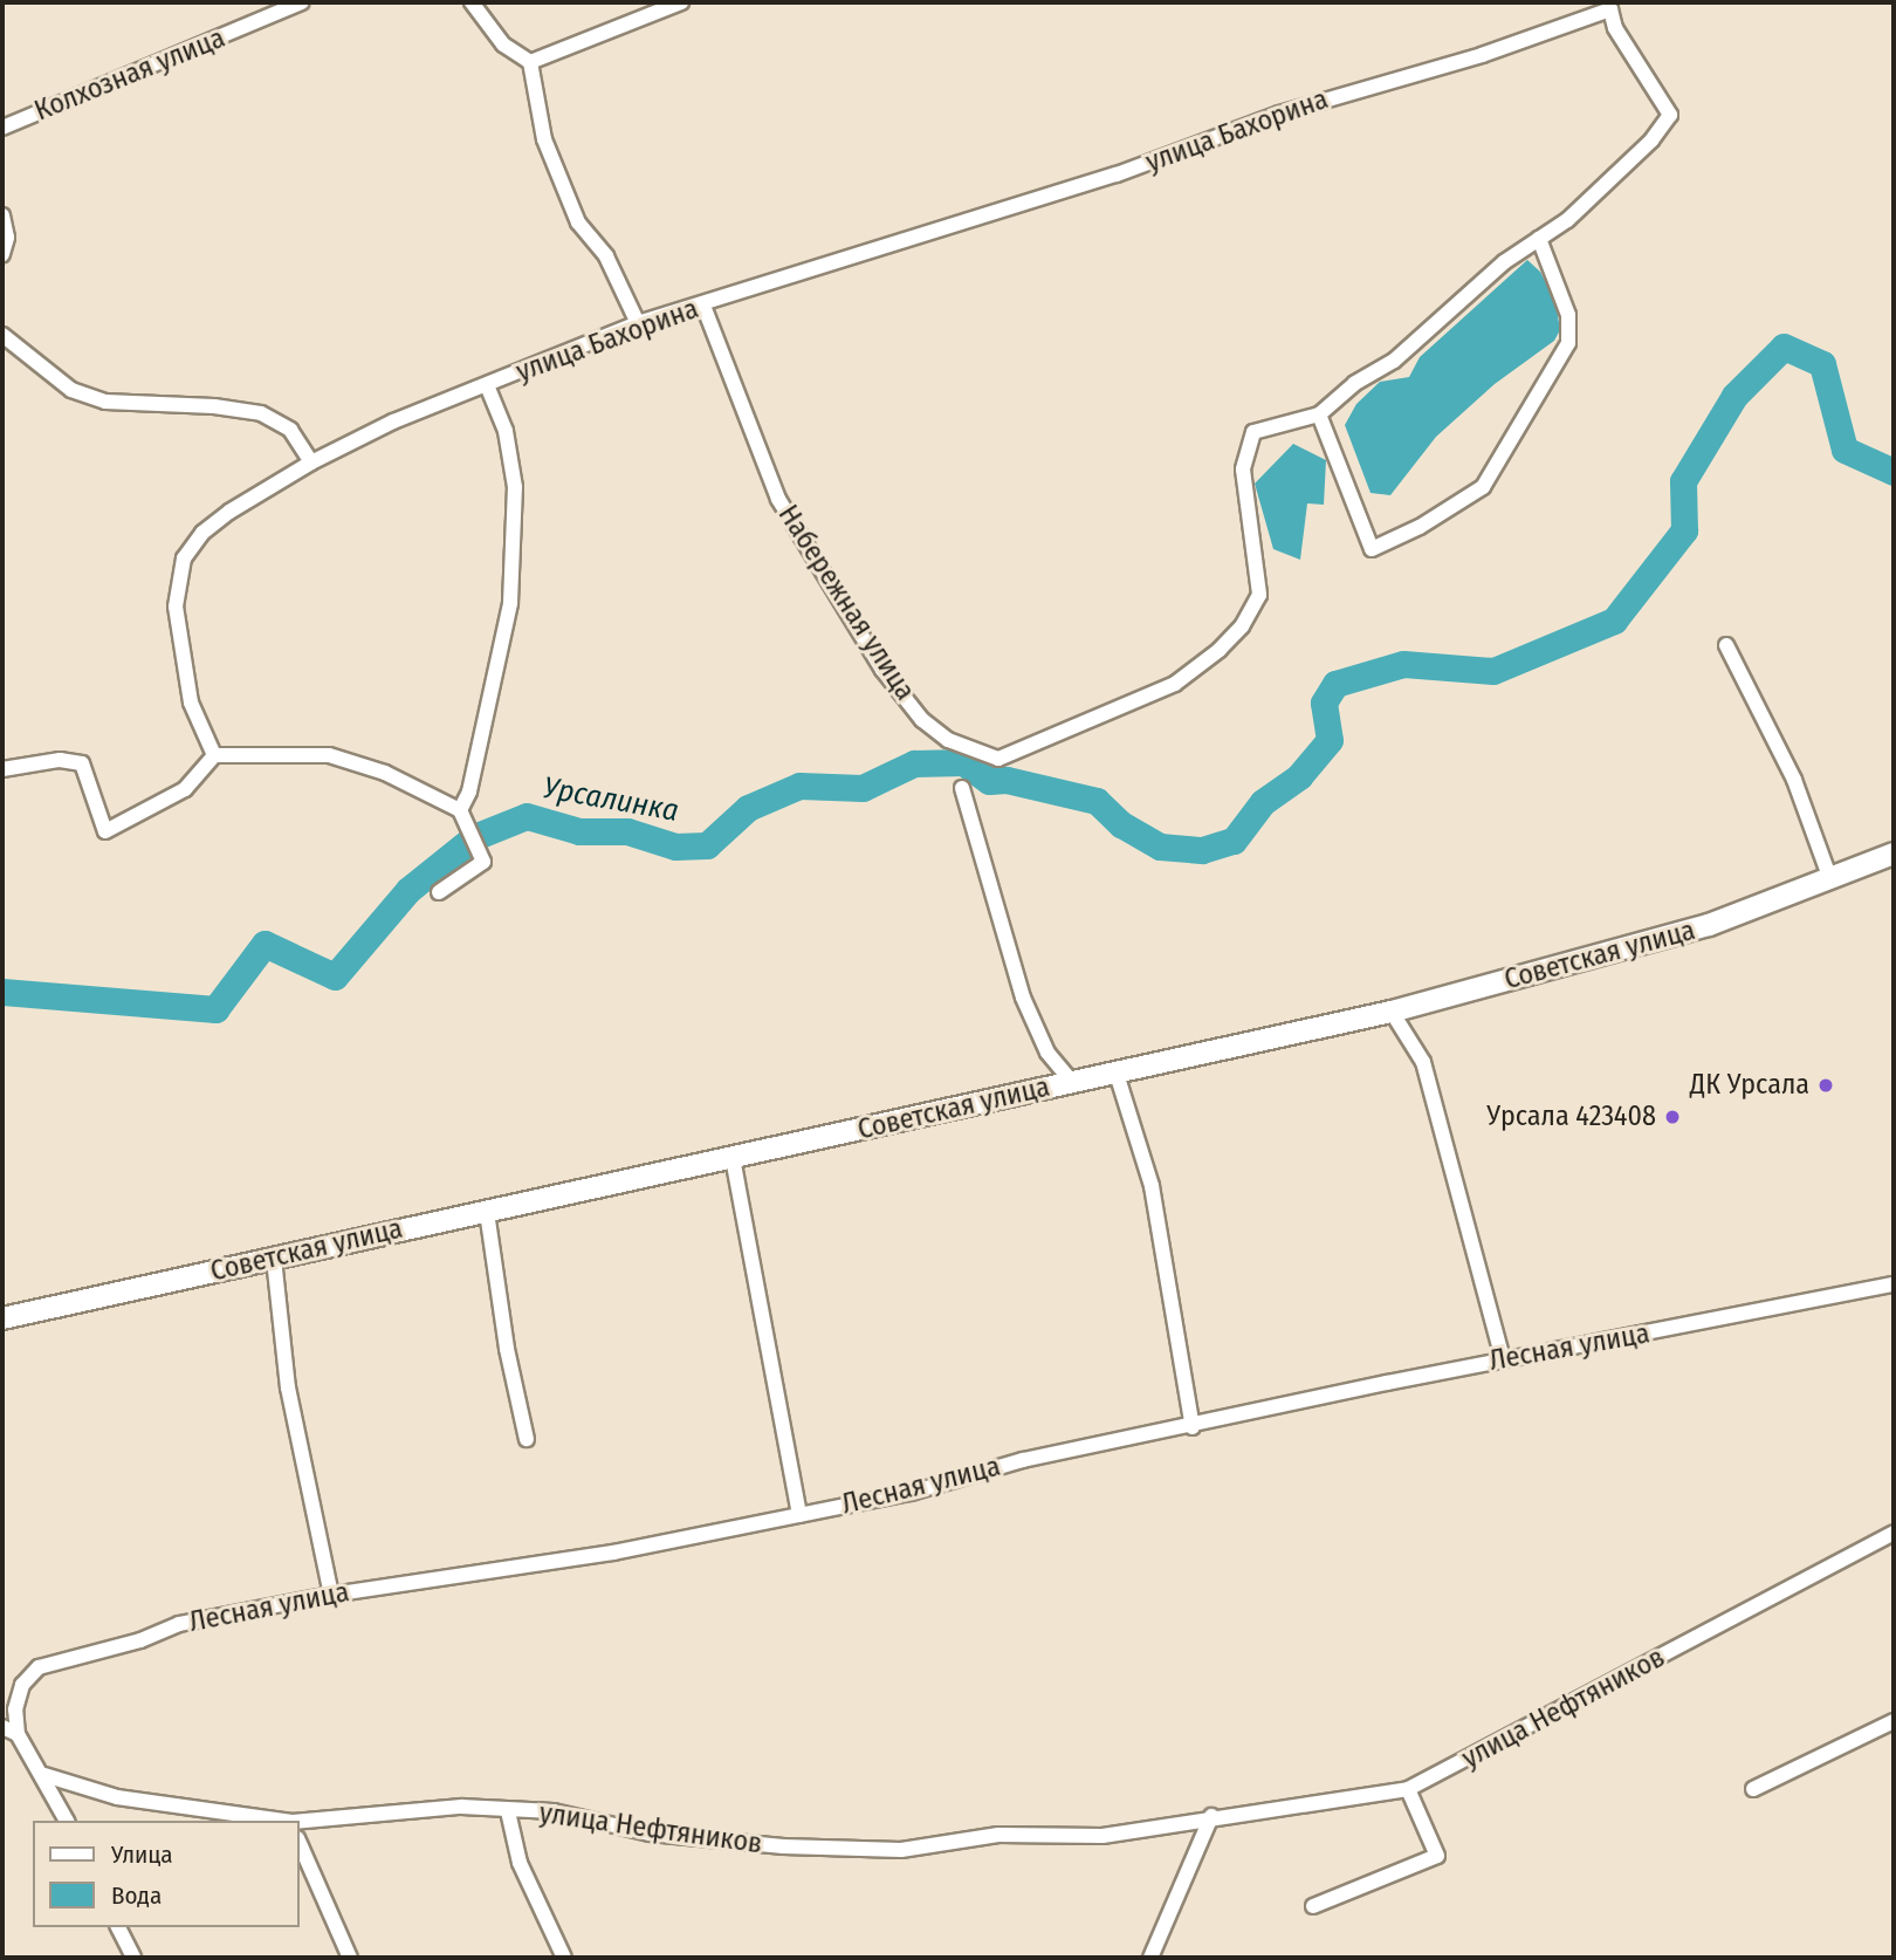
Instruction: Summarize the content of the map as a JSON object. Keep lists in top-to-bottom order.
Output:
{
  "streets": {
    "street": [
      "Колхозная улица",
      "улица Бахорина",
      "Набережная улица",
      "Советская улица",
      "Лесная улица",
      "улица Нефтяников"
    ]
  },
  "crossings": [
    ["улица Бахорина", "Набережная улица"]
  ],
  "water": ["Урсалинка"],
  "places": ["ДК Урсала", "Урсала 423408"],
  "legend": ["Улица", "Вода"]
}
